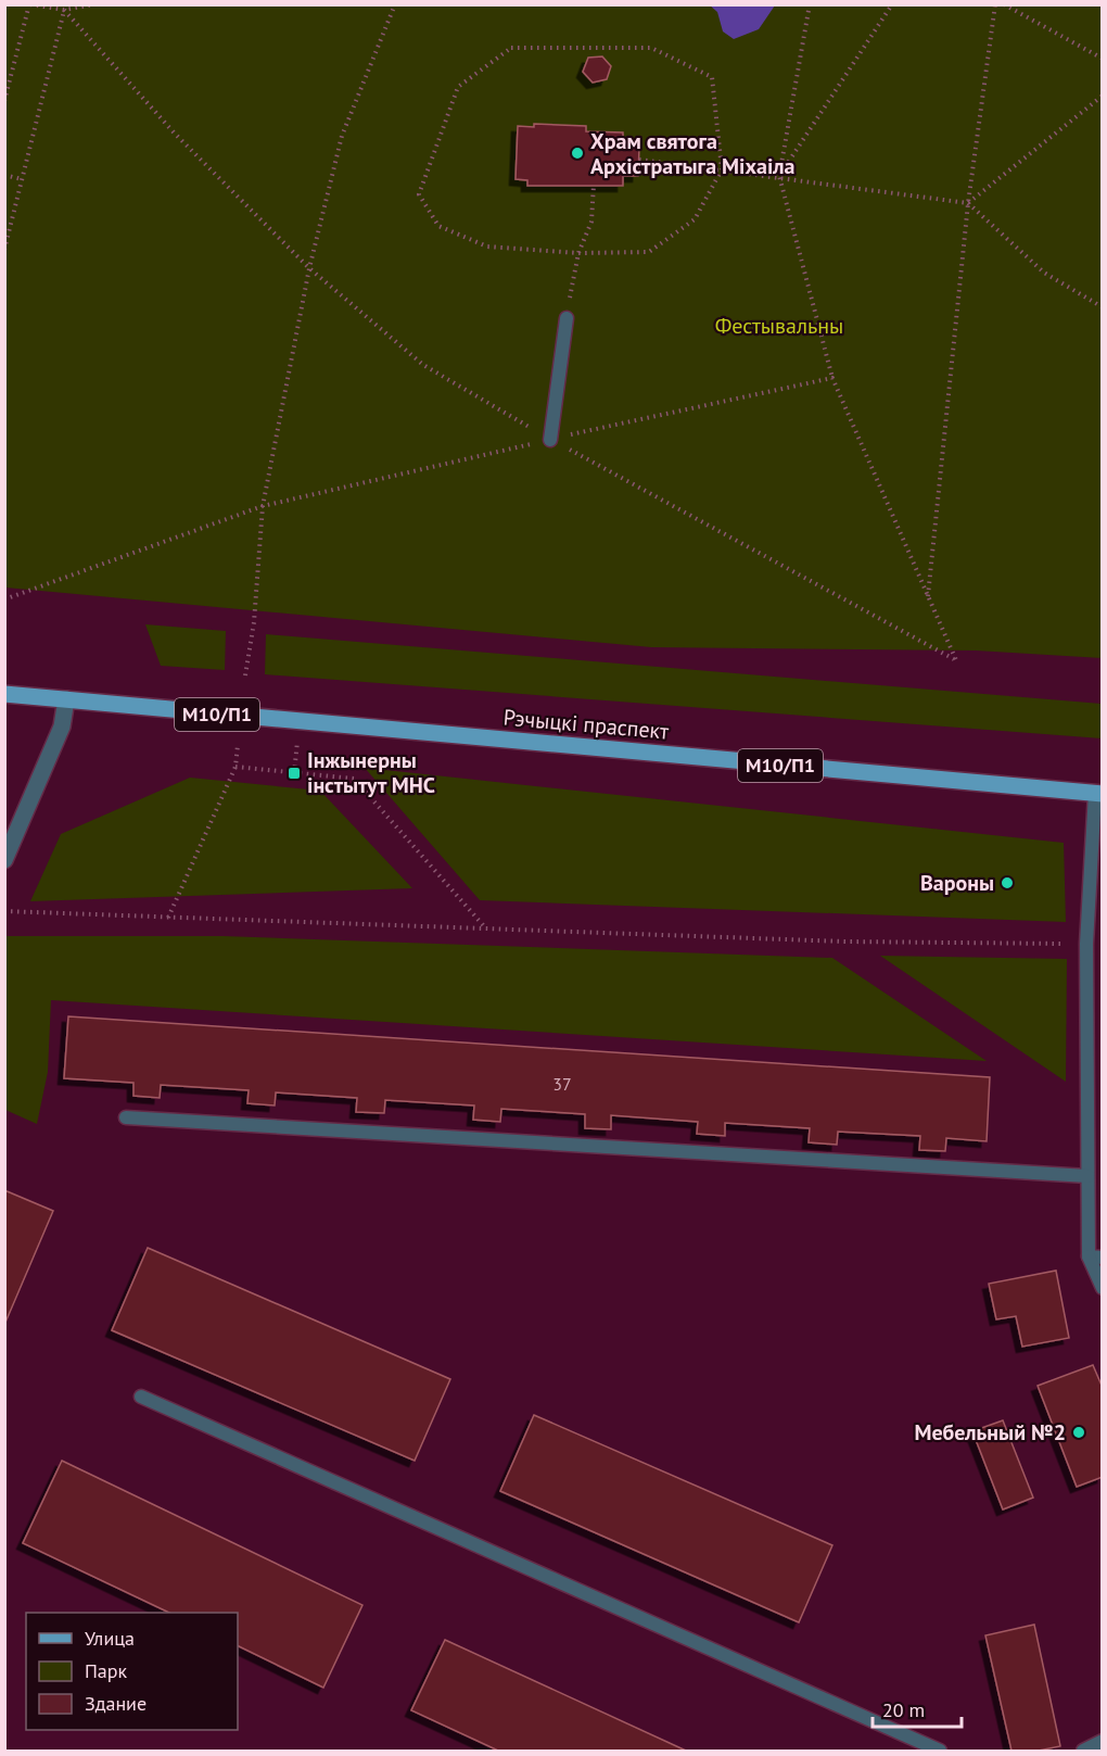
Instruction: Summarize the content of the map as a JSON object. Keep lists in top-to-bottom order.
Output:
{
  "streets": {
    "main road": ["М10/П1", "Рэчыцкі праспект"]
  },
  "parks": ["Фестывальны"],
  "places": {
    "other": ["Храм святога Архістратыга Міхаіла", "Вароны", "Мебельный №2"],
    "transit": ["Інжынерны інстытут МНС"]
  },
  "house_numbers": ["37"],
  "legend": ["Улица", "Парк", "Здание"],
  "scale_bar": "20 m"
}
